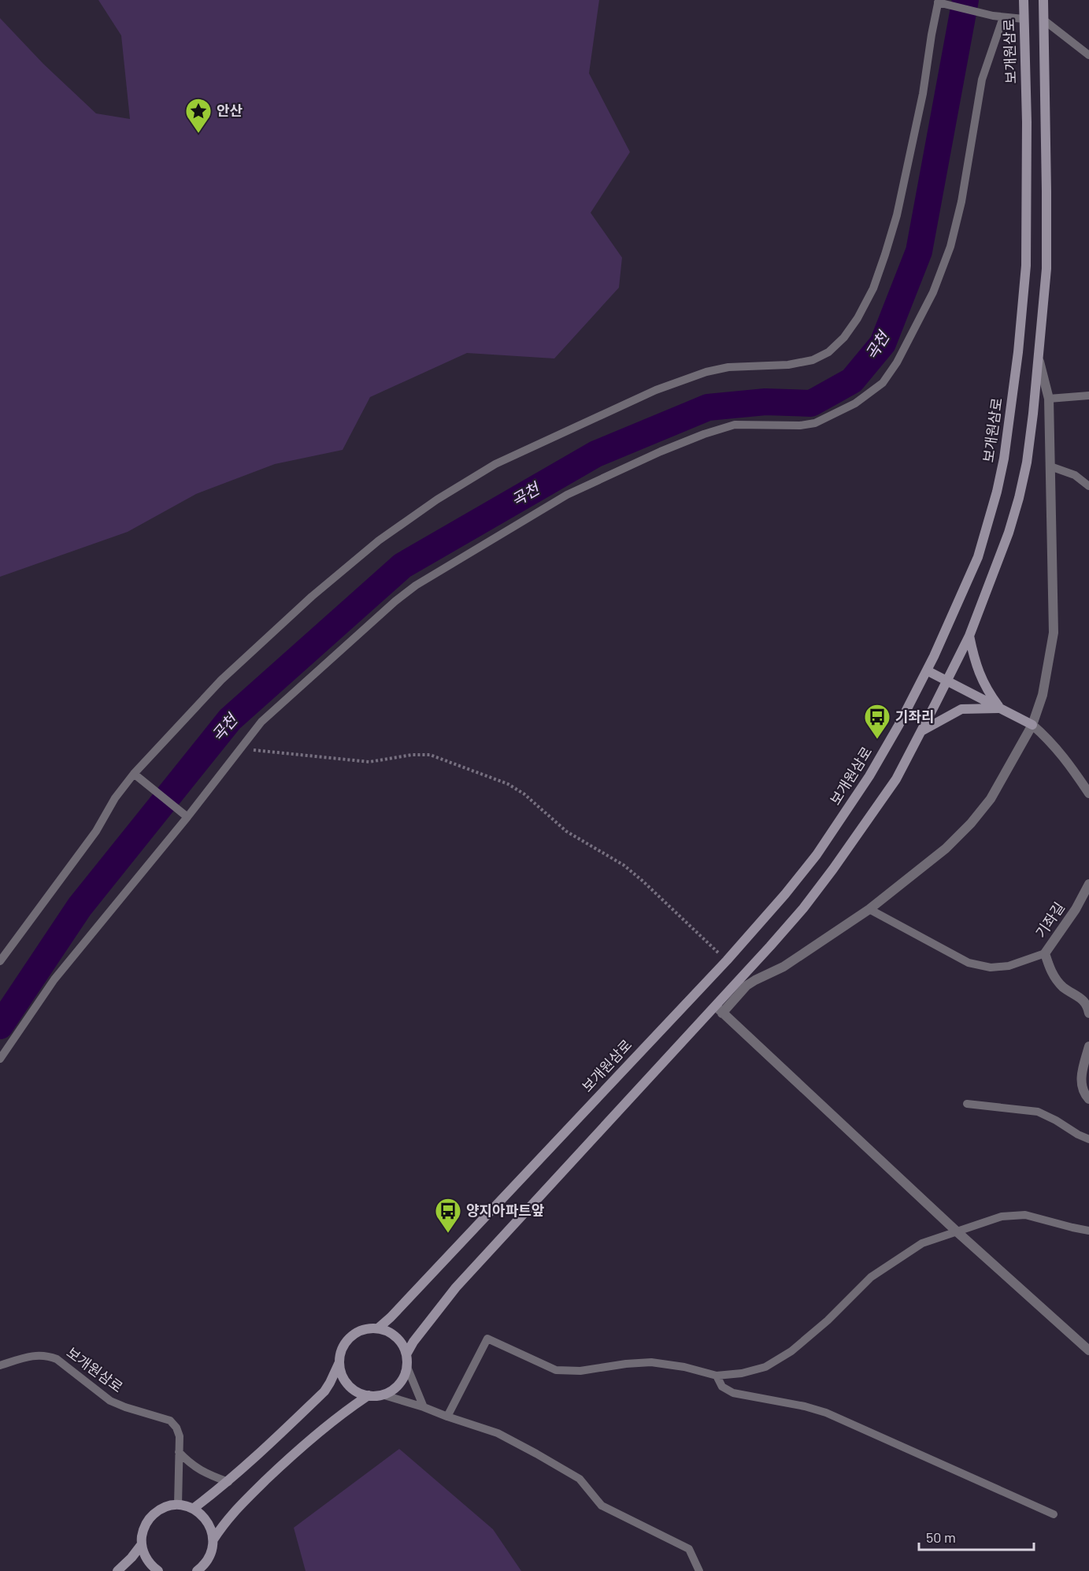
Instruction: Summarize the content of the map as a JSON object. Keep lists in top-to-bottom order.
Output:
{
  "streets": {
    "main road": ["보개원삼로"],
    "street": ["기좌길"]
  },
  "water": ["곡천"],
  "places": {
    "place": ["안산"],
    "bus stop": ["기좌리", "양지아파트앞"]
  },
  "scale_bar": "50 m"
}
